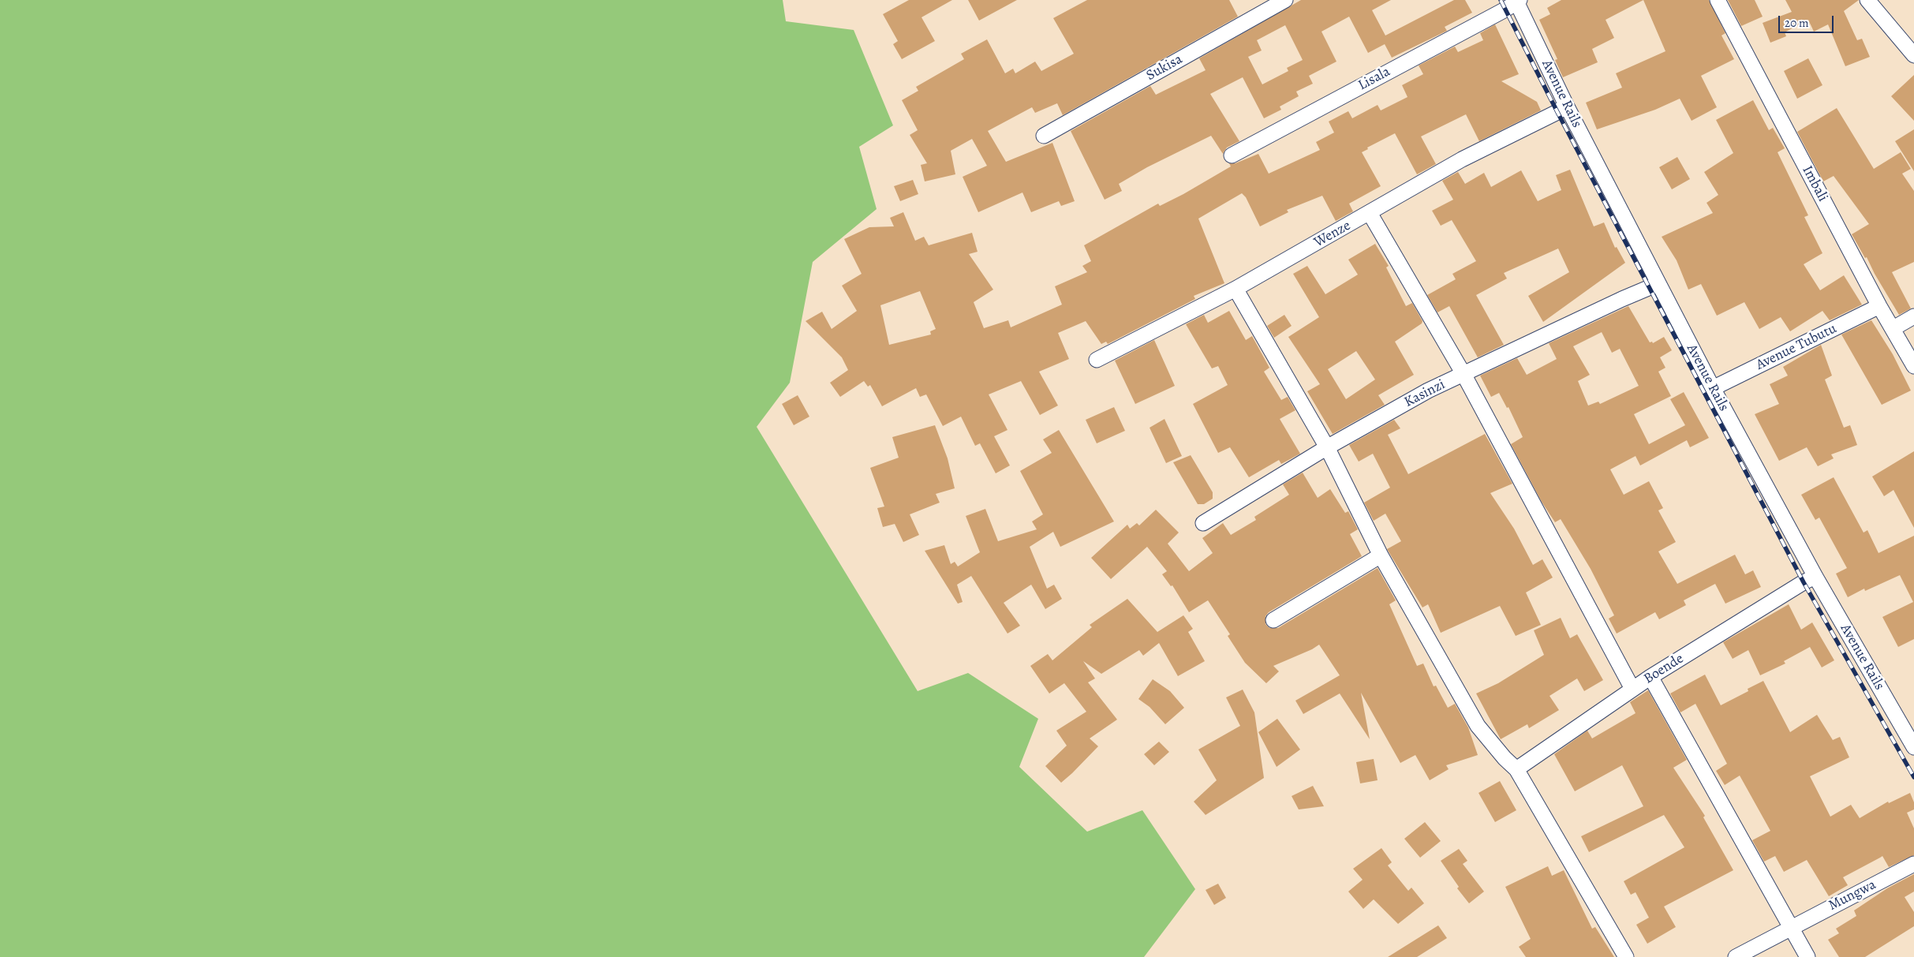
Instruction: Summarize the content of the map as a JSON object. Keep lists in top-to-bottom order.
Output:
{
  "streets": {
    "street": [
      "Sukisa",
      "Lisala",
      "Avenue Rails",
      "Imbali",
      "Wenze",
      "Avenue Tubutu",
      "Kasinzi",
      "Boende",
      "Mungwa"
    ]
  },
  "crossings": [
    ["Lisala", "Avenue Rails"],
    ["Avenue Rails", "Wenze"],
    ["Avenue Rails", "Avenue Tubutu"],
    ["Avenue Rails", "Kasinzi"],
    ["Avenue Rails", "Boende"],
    ["Imbali", "Avenue Tubutu"]
  ],
  "scale_bar": "20 m"
}
